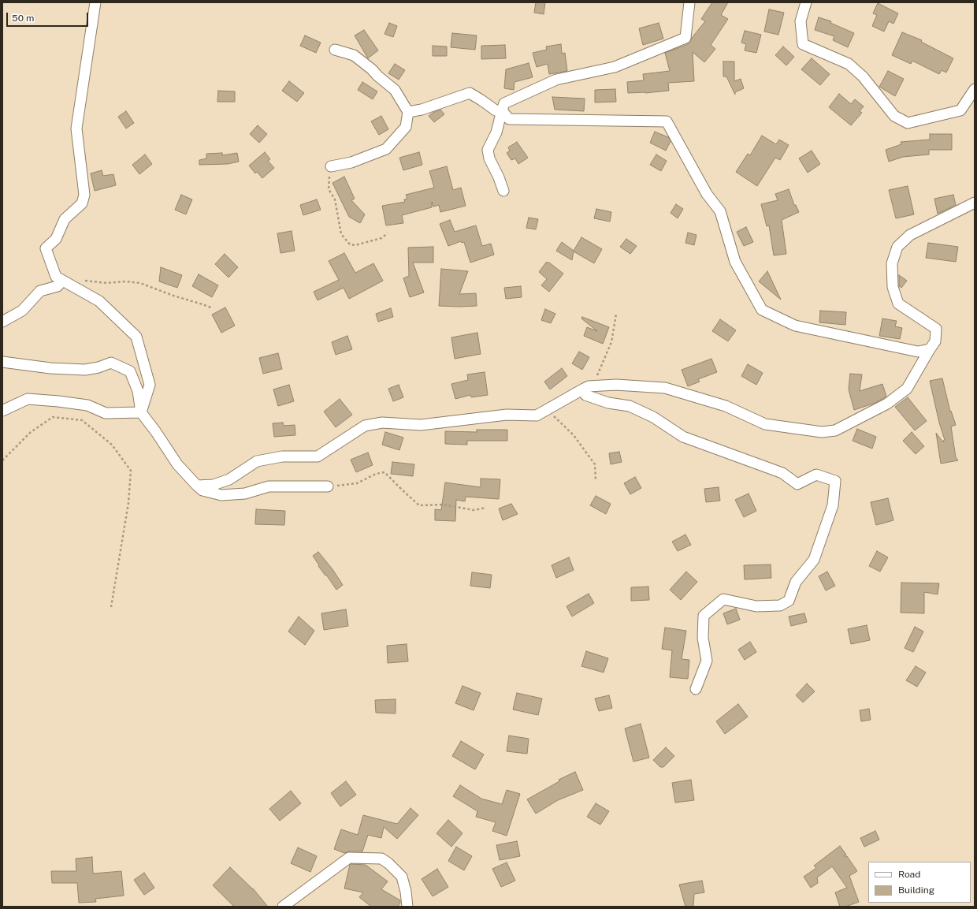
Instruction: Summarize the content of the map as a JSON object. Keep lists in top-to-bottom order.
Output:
{
  "legend": ["Road", "Building"],
  "scale_bar": "50 m"
}
